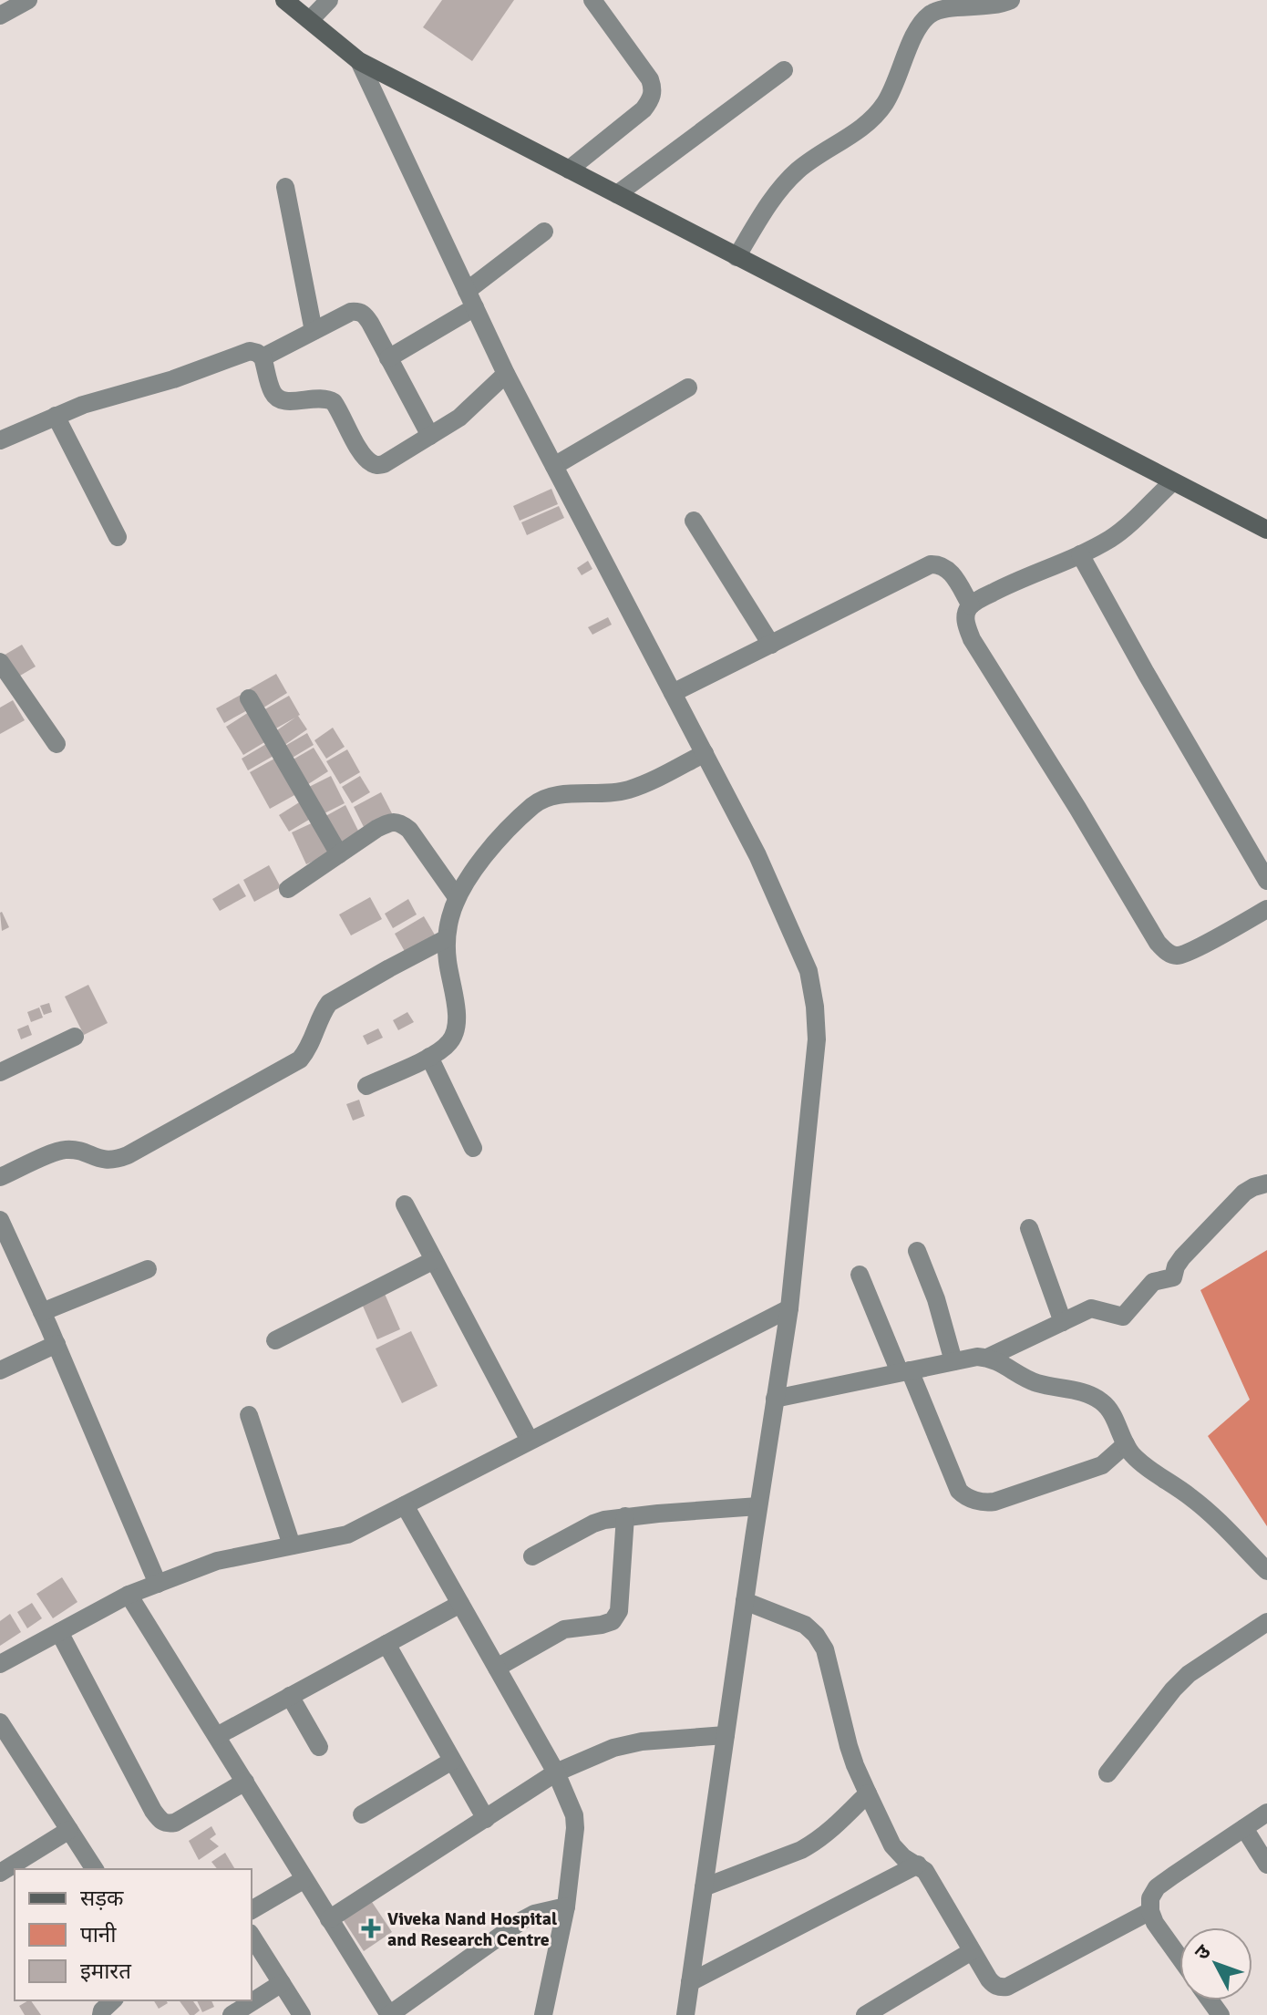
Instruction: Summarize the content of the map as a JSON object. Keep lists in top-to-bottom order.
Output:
{
  "places": {
    "health": ["Viveka Nand Hospital and Research Centre"]
  },
  "legend": ["सड़क", "पानी", "इमारत"],
  "north": "top left"
}
